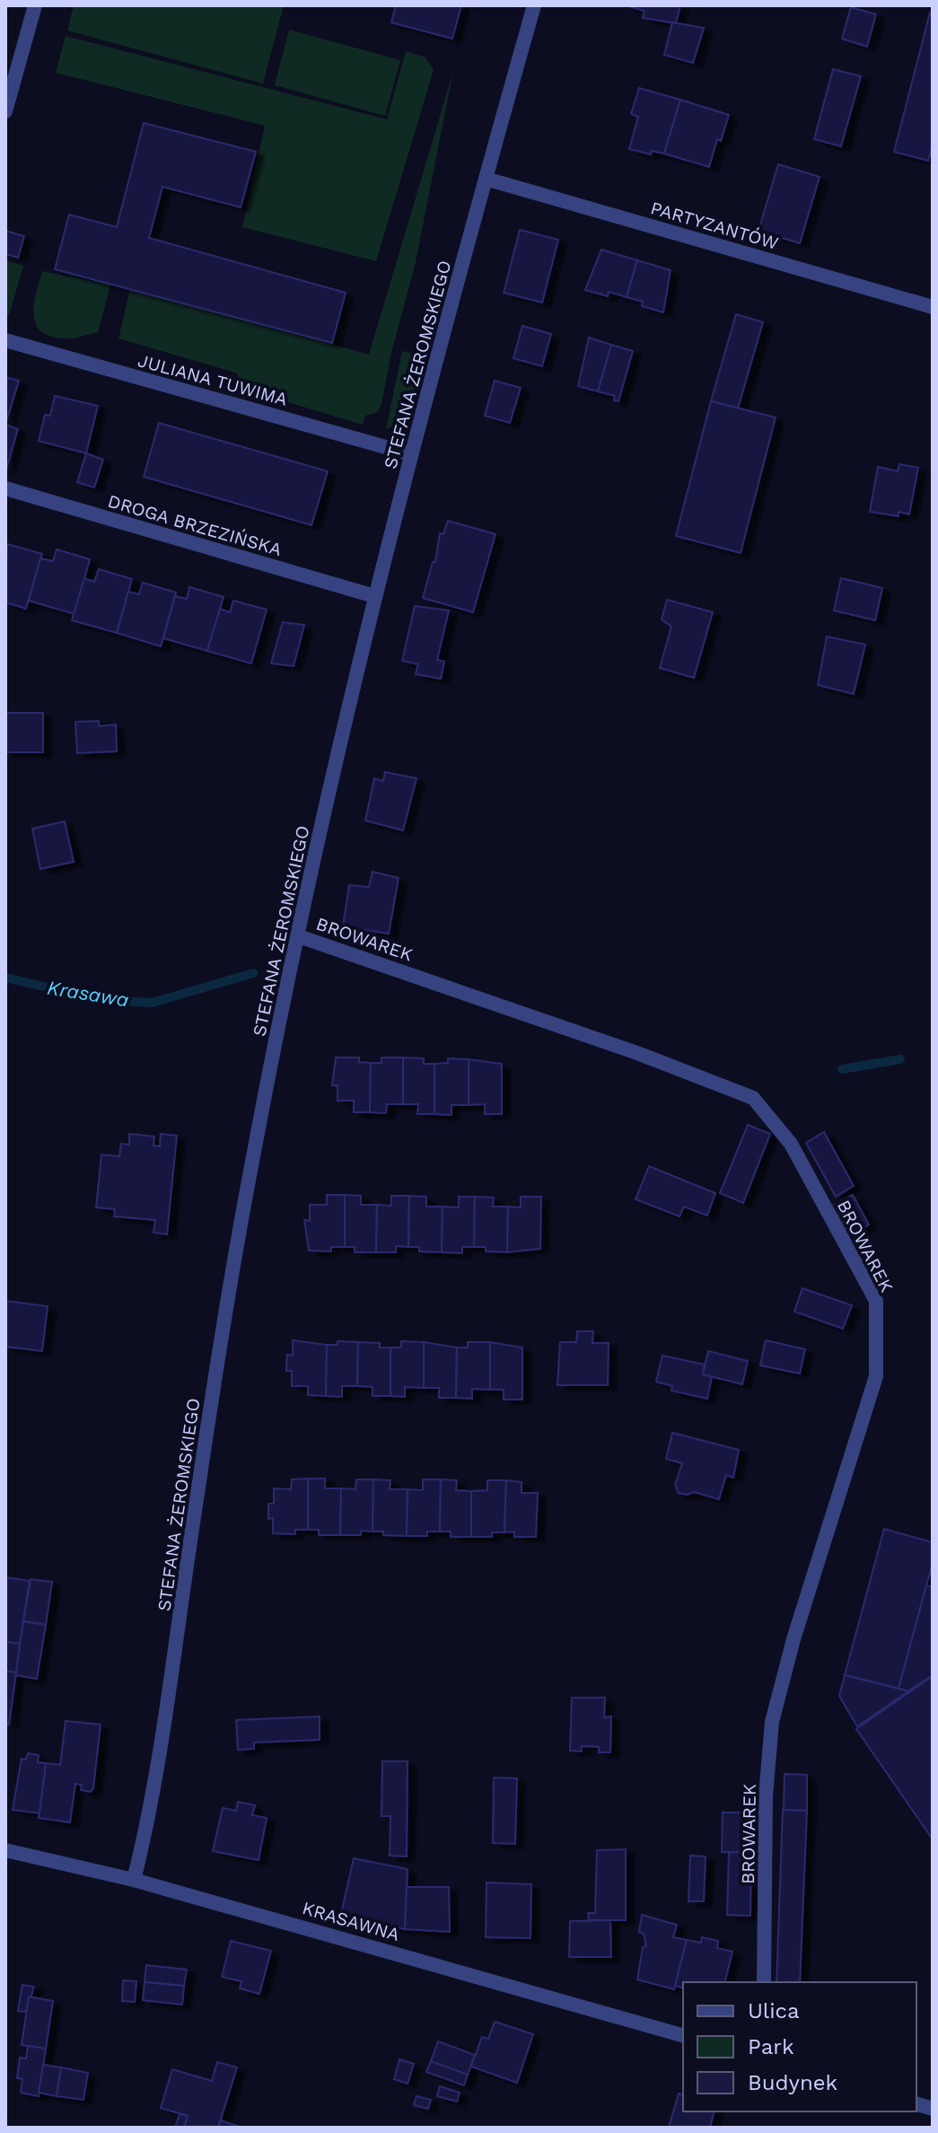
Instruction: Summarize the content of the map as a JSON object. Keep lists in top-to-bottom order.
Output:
{
  "streets": {
    "street": [
      "PARTYZANTÓW",
      "STEFANA ŻEROMSKIEGO",
      "JULIANA TUWIMA",
      "DROGA BRZEZIŃSKA",
      "BROWAREK",
      "KRASAWNA"
    ]
  },
  "crossings": [
    ["PARTYZANTÓW", "STEFANA ŻEROMSKIEGO"],
    ["STEFANA ŻEROMSKIEGO", "JULIANA TUWIMA"],
    ["STEFANA ŻEROMSKIEGO", "DROGA BRZEZIŃSKA"],
    ["STEFANA ŻEROMSKIEGO", "BROWAREK"],
    ["STEFANA ŻEROMSKIEGO", "KRASAWNA"]
  ],
  "water": ["Krasawa"],
  "legend": ["Ulica", "Park", "Budynek"]
}
